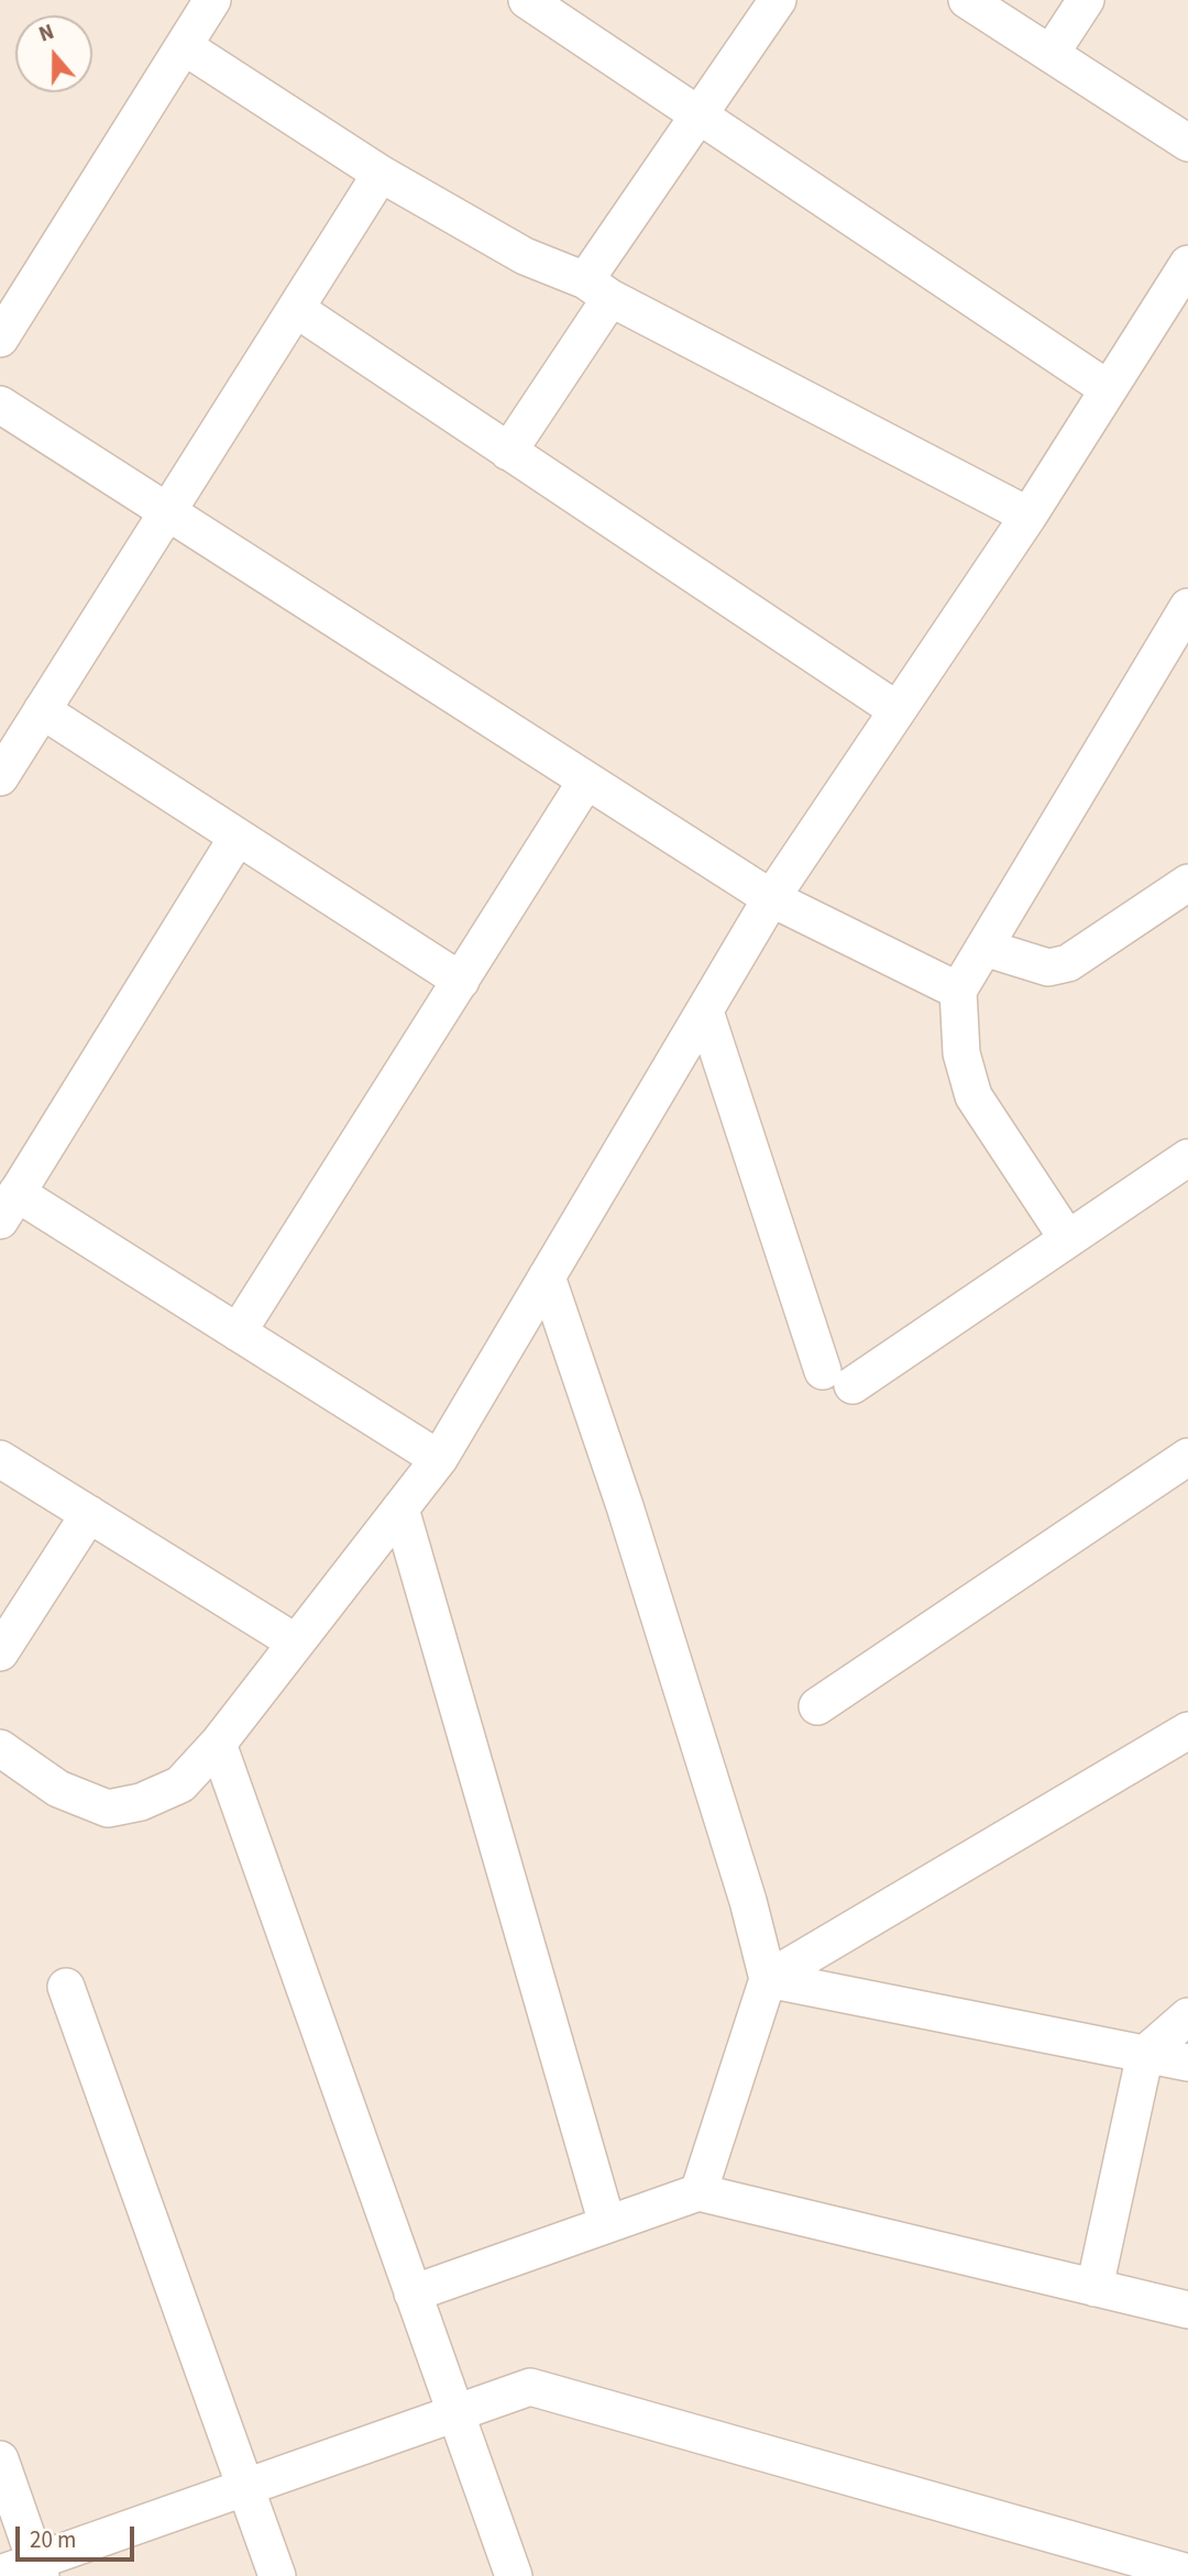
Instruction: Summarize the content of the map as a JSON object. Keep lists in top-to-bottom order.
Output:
{
  "scale_bar": "20 m",
  "north": "top"
}
